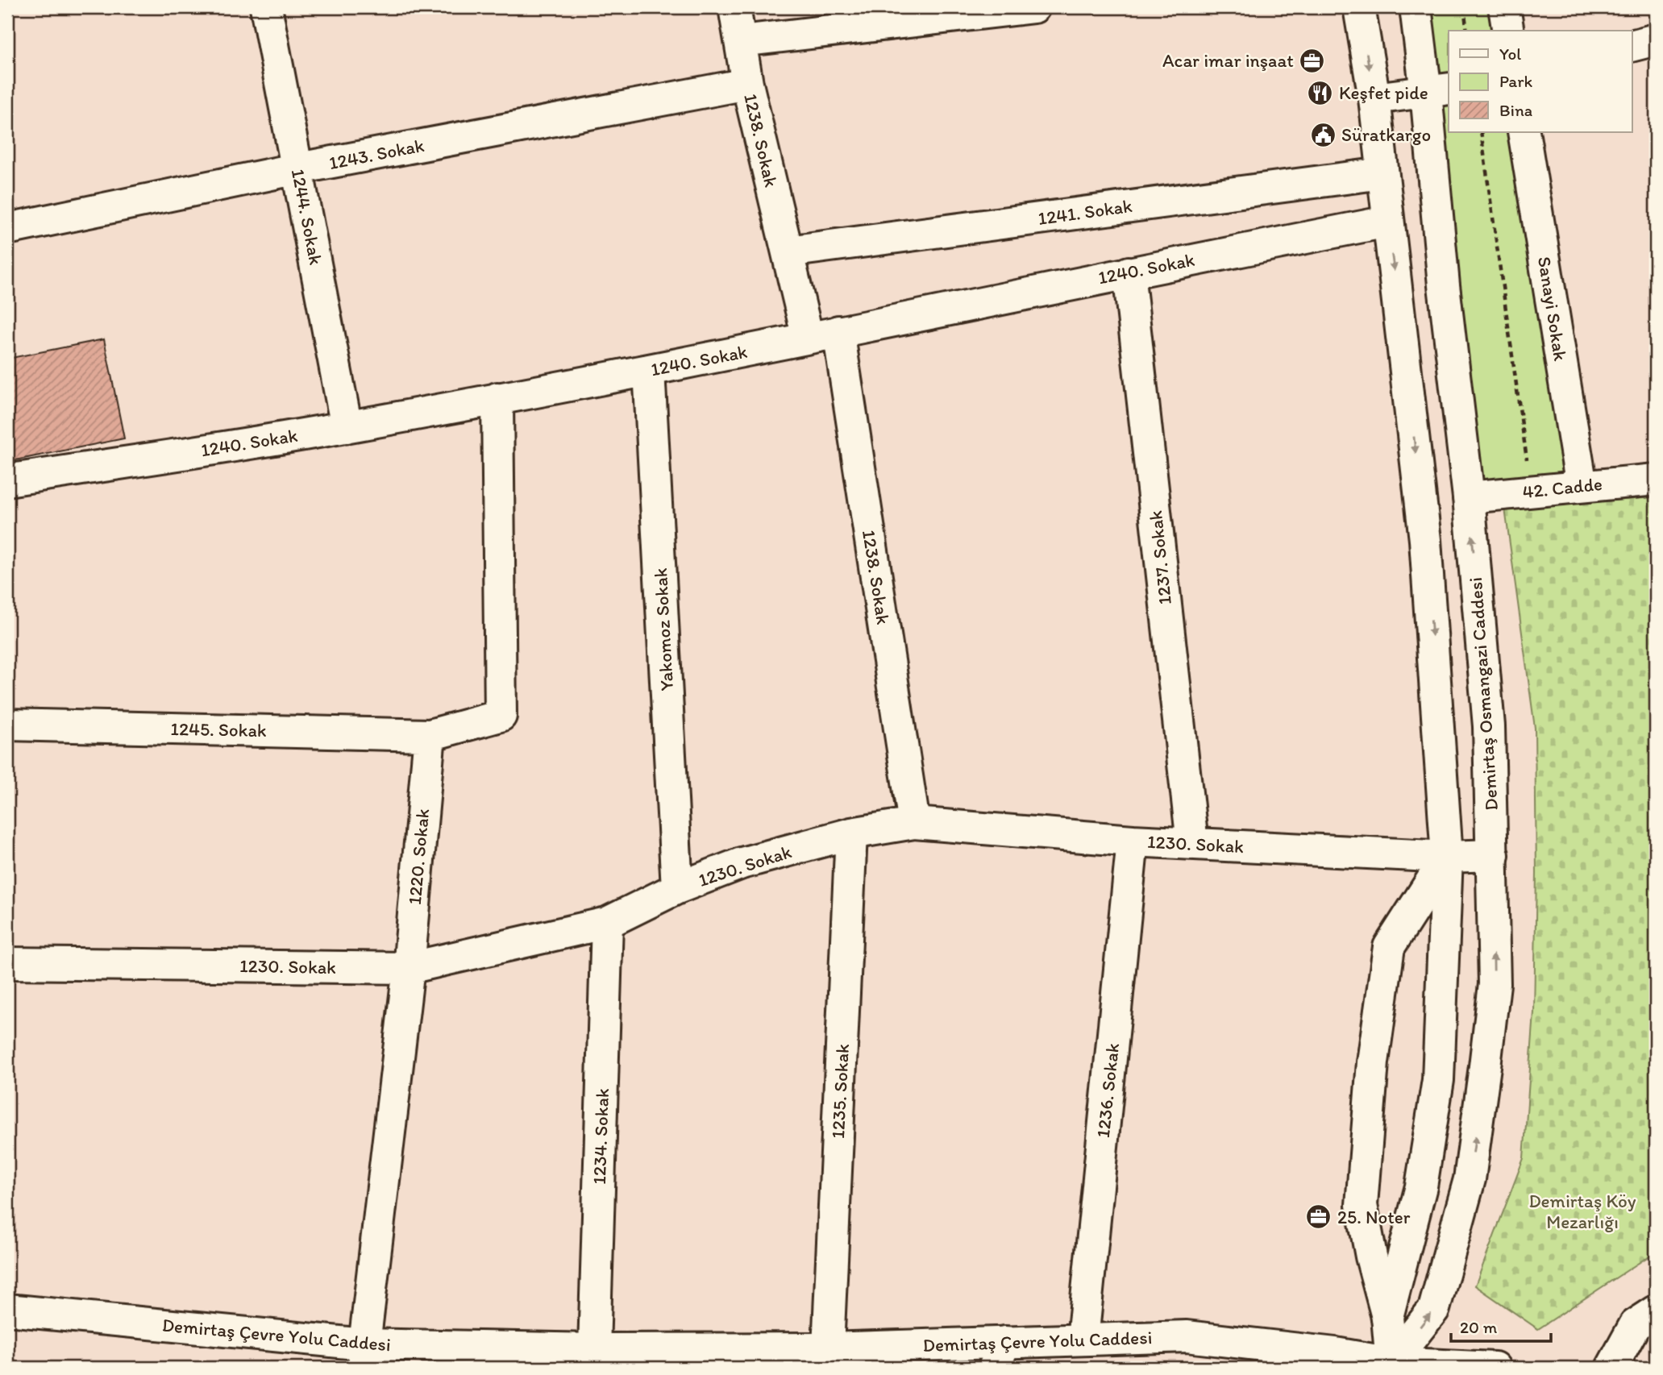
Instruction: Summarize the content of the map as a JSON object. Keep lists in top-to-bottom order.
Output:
{
  "streets": {
    "street": [
      "1238. Sokak",
      "1243. Sokak",
      "1241. Sokak",
      "1244. Sokak",
      "1240. Sokak",
      "Sanayi Sokak",
      "42. Cadde",
      "1237. Sokak",
      "Yakomoz Sokak",
      "Demirtaş Osmangazi Caddesi",
      "1245. Sokak",
      "1230. Sokak",
      "1220. Sokak",
      "1236. Sokak",
      "1235. Sokak",
      "1234. Sokak",
      "Demirtaş Çevre Yolu Caddesi"
    ]
  },
  "crossings": [
    ["1238. Sokak", "1243. Sokak"],
    ["1238. Sokak", "1241. Sokak"],
    ["1238. Sokak", "1240. Sokak"],
    ["1238. Sokak", "1230. Sokak"],
    ["1243. Sokak", "1244. Sokak"],
    ["1244. Sokak", "1240. Sokak"],
    ["1240. Sokak", "1237. Sokak"],
    ["1240. Sokak", "Yakomoz Sokak"],
    ["Sanayi Sokak", "42. Cadde"],
    ["42. Cadde", "Demirtaş Osmangazi Caddesi"],
    ["1237. Sokak", "1230. Sokak"],
    ["Yakomoz Sokak", "1230. Sokak"],
    ["Demirtaş Osmangazi Caddesi", "1230. Sokak"],
    ["Demirtaş Osmangazi Caddesi", "Demirtaş Çevre Yolu Caddesi"],
    ["1245. Sokak", "1220. Sokak"],
    ["1230. Sokak", "1220. Sokak"],
    ["1230. Sokak", "1236. Sokak"],
    ["1230. Sokak", "1235. Sokak"],
    ["1230. Sokak", "1234. Sokak"],
    ["1220. Sokak", "Demirtaş Çevre Yolu Caddesi"],
    ["1236. Sokak", "Demirtaş Çevre Yolu Caddesi"],
    ["1235. Sokak", "Demirtaş Çevre Yolu Caddesi"],
    ["1234. Sokak", "Demirtaş Çevre Yolu Caddesi"]
  ],
  "parks": ["Demirtaş Köy Mezarlığı"],
  "places": {
    "office": ["Acar imar inşaat", "25. Noter"],
    "restaurant": ["Keşfet pide"],
    "public building": ["Süratkargo"]
  },
  "legend": ["Yol", "Park", "Bina"],
  "scale_bar": "20 m"
}
